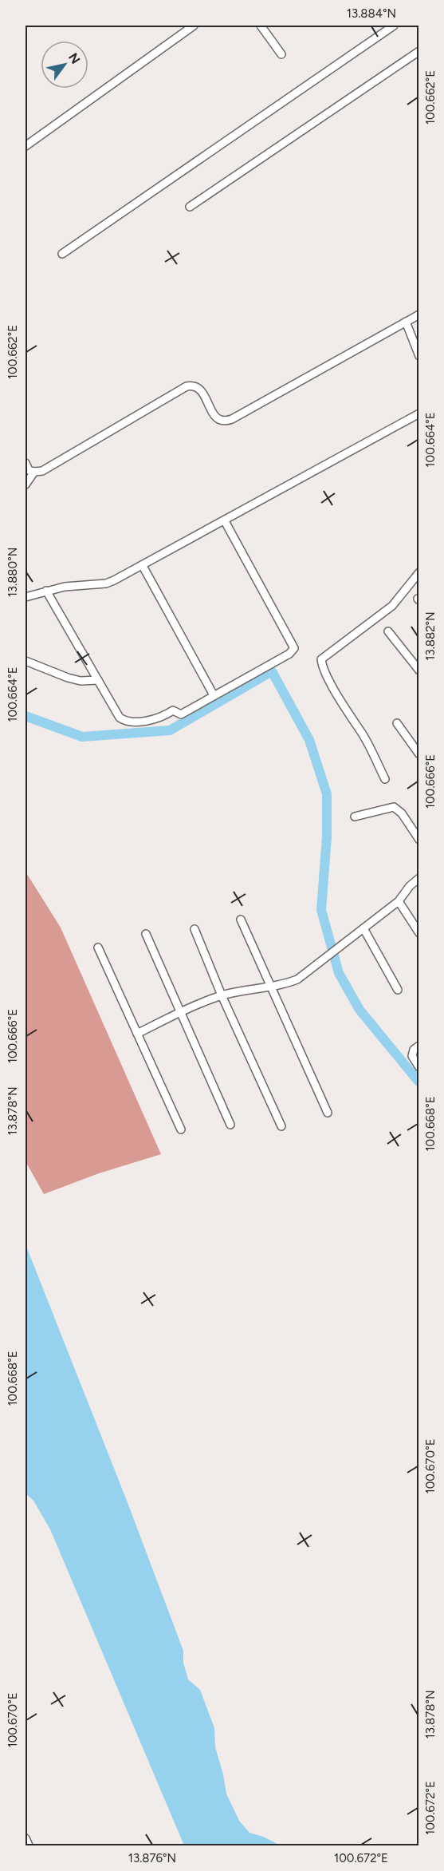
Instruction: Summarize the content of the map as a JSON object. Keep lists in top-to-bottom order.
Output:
{
  "north": "top right",
  "coordinates": [
    "13.884°N",
    "100.662°E",
    "100.664°E",
    "13.880°N",
    "13.882°N",
    "100.666°E",
    "13.878°N",
    "100.668°E",
    "100.670°E",
    "100.672°E",
    "13.876°N"
  ]
}
